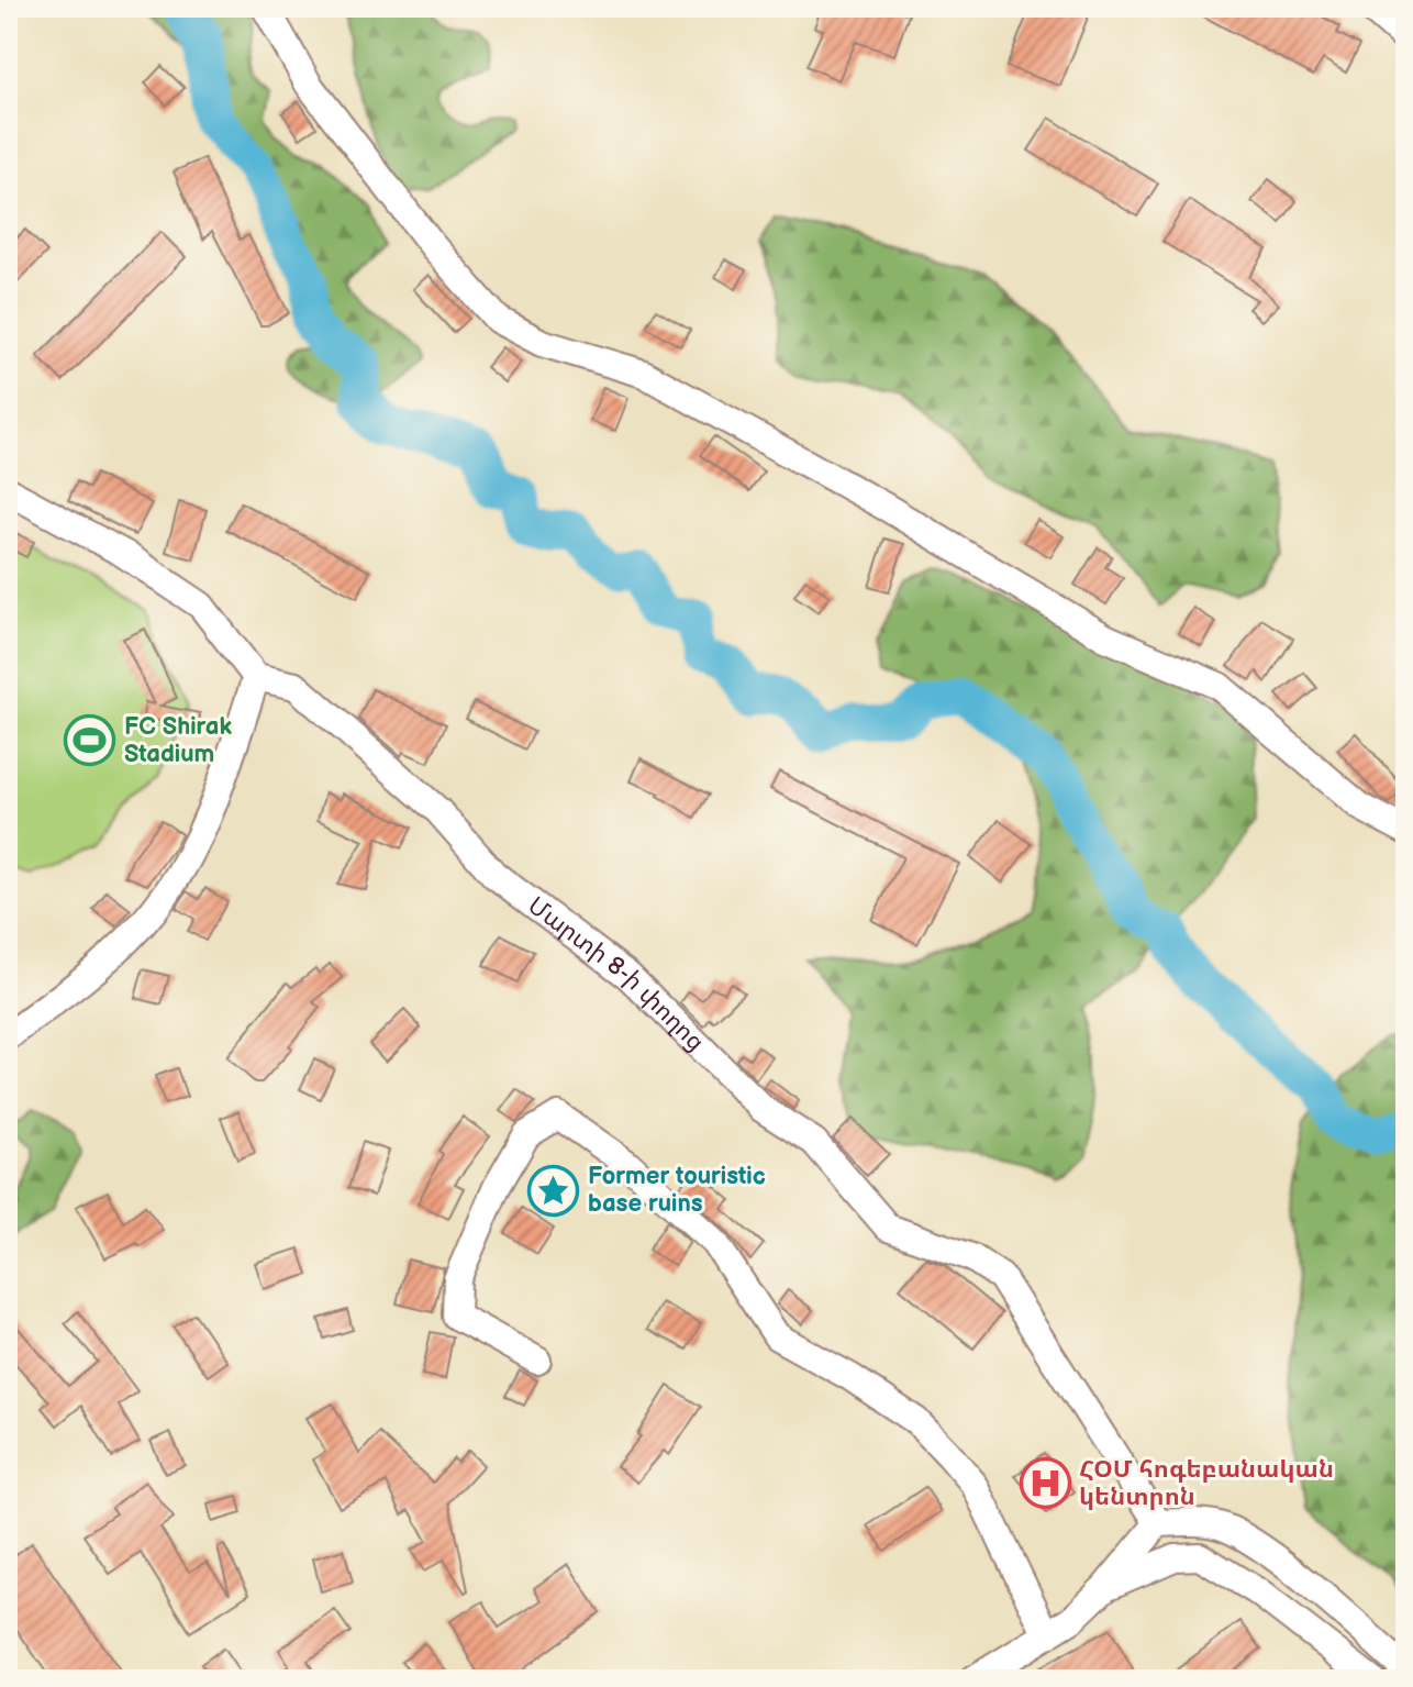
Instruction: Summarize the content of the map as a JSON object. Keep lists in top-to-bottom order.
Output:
{
  "streets": {
    "street": ["Մարտի 8-ի փողոց"]
  },
  "places": {
    "sports": ["FC Shirak Stadium"],
    "place": ["Former touristic base ruins"],
    "hospital": ["ՀՕՄ հոգեբանական կենտրոն"]
  }
}
